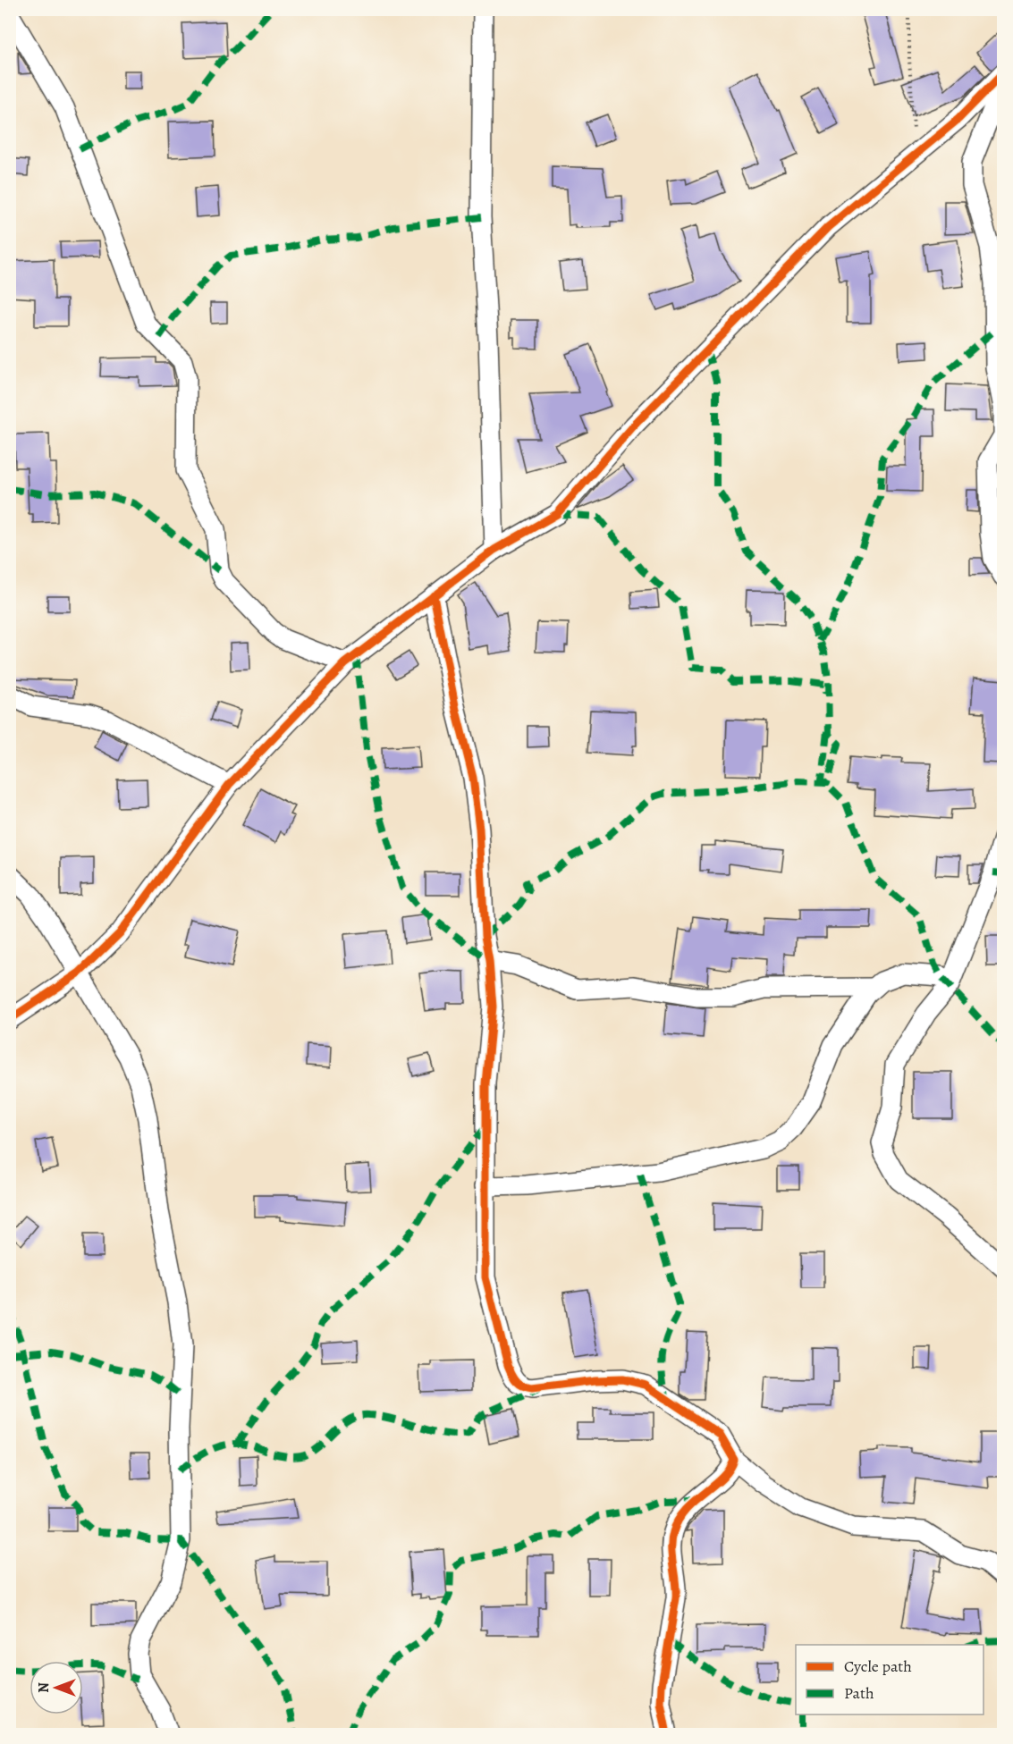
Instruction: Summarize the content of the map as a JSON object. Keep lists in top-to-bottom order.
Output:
{
  "legend": ["Cycle path", "Path"],
  "north": "left"
}
